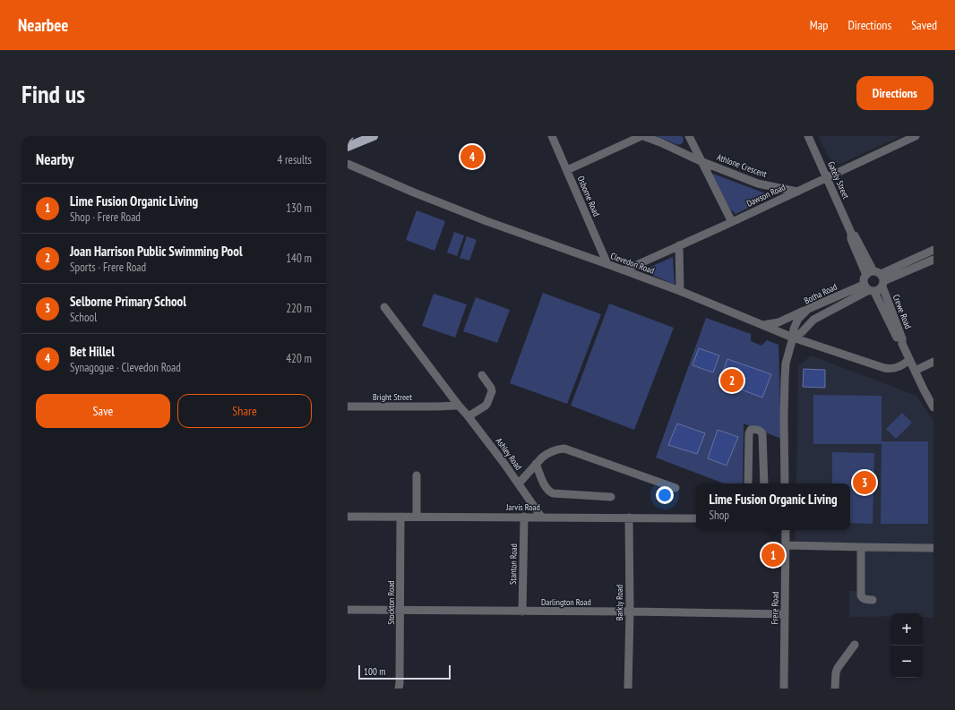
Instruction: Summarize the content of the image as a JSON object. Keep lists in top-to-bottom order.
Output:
{
  "streets": {
    "street": [
      "Athlone Crescent",
      "Gately Street",
      "Dawson Road",
      "Osborne Road",
      "Clevedon Road",
      "Botha Road",
      "Crewe Road",
      "Bright Street",
      "Ashley Road",
      "Jarvis Road",
      "Stanton Road",
      "Darlington Road",
      "Stockton Road",
      "Barkly Road",
      "Frere Road"
    ]
  },
  "crossings": [
    ["Athlone Crescent", "Dawson Road"],
    ["Gately Street", "Dawson Road"],
    ["Gately Street", "Crewe Road"],
    ["Dawson Road", "Clevedon Road"],
    ["Osborne Road", "Clevedon Road"],
    ["Clevedon Road", "Crewe Road"],
    ["Botha Road", "Crewe Road"],
    ["Bright Street", "Ashley Road"],
    ["Ashley Road", "Jarvis Road"],
    ["Jarvis Road", "Stanton Road"],
    ["Jarvis Road", "Stockton Road"],
    ["Jarvis Road", "Barkly Road"],
    ["Stanton Road", "Darlington Road"],
    ["Darlington Road", "Stockton Road"],
    ["Darlington Road", "Barkly Road"],
    ["Darlington Road", "Frere Road"]
  ],
  "scale_bar": "100 m",
  "page": {
    "header": "Nearbee",
    "nav": ["Map", "Directions", "Saved"],
    "buttons": [
      "Directions",
      ["Save", "Share"]
    ],
    "title": "Find us",
    "heading": ["Nearby", "4 results"],
    "pins": [
      "4",
      "2",
      "3",
      "1"
    ],
    "list": [
      {
        "mark": "1",
        "name": "Lime Fusion Organic Living",
        "note": "Shop · Frere Road",
        "value": "130 m"
      },
      {
        "mark": "2",
        "name": "Joan Harrison Public Swimming Pool",
        "note": "Sports · Frere Road",
        "value": "140 m"
      },
      {
        "mark": "3",
        "name": "Selborne Primary School",
        "note": "School",
        "value": "220 m"
      },
      {
        "mark": "4",
        "name": "Bet Hillel",
        "note": "Synagogue · Clevedon Road",
        "value": "420 m"
      }
    ],
    "popup": ["Lime Fusion Organic Living", "Shop"],
    "map_buttons": ["+", "−"],
    "scale": "100 m"
  }
}
